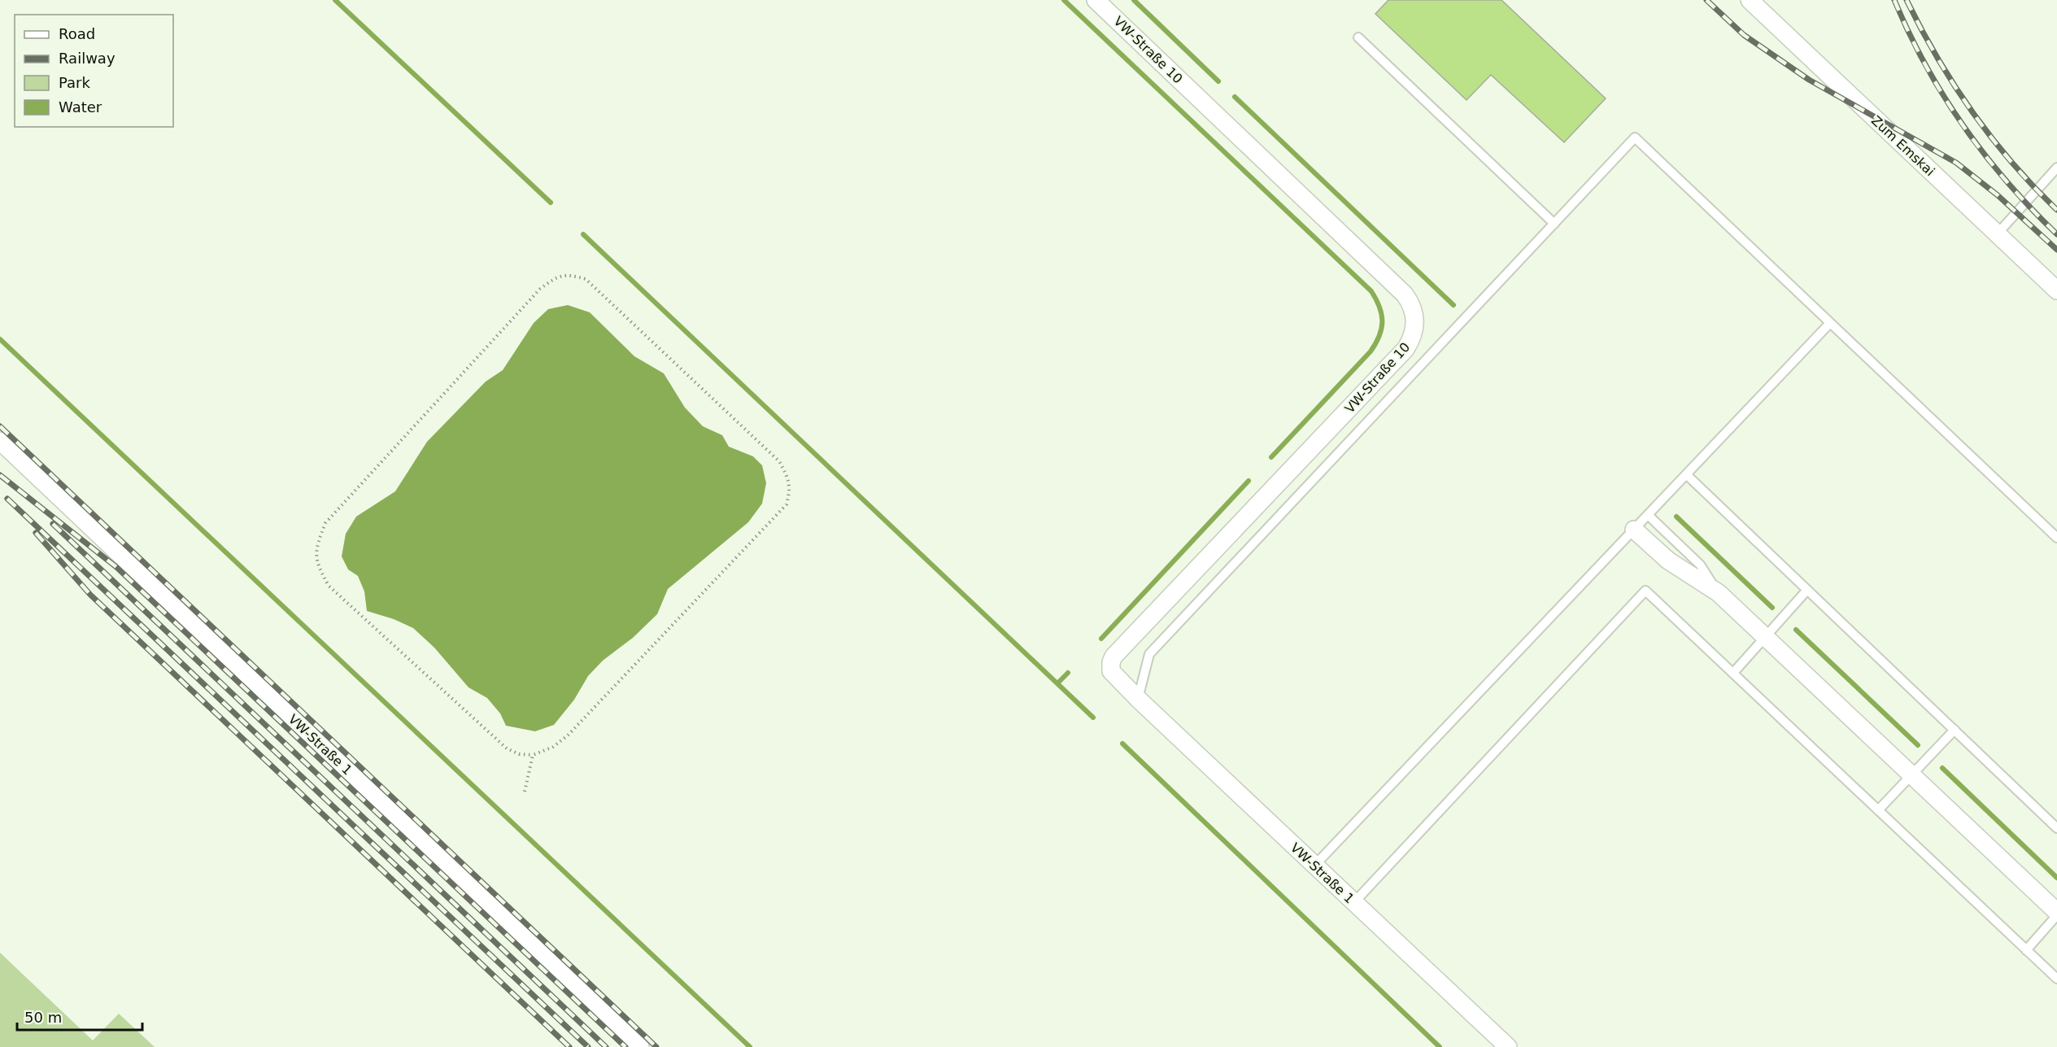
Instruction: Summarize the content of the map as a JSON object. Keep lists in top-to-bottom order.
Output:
{
  "streets": {
    "street": ["VW-Straße 10", "Zum Emskai", "VW-Straße 1"]
  },
  "crossings": [
    ["VW-Straße 10", "VW-Straße 1"]
  ],
  "legend": [
    "Road",
    "Railway",
    "Park",
    "Water"
  ],
  "scale_bar": "50 m"
}
